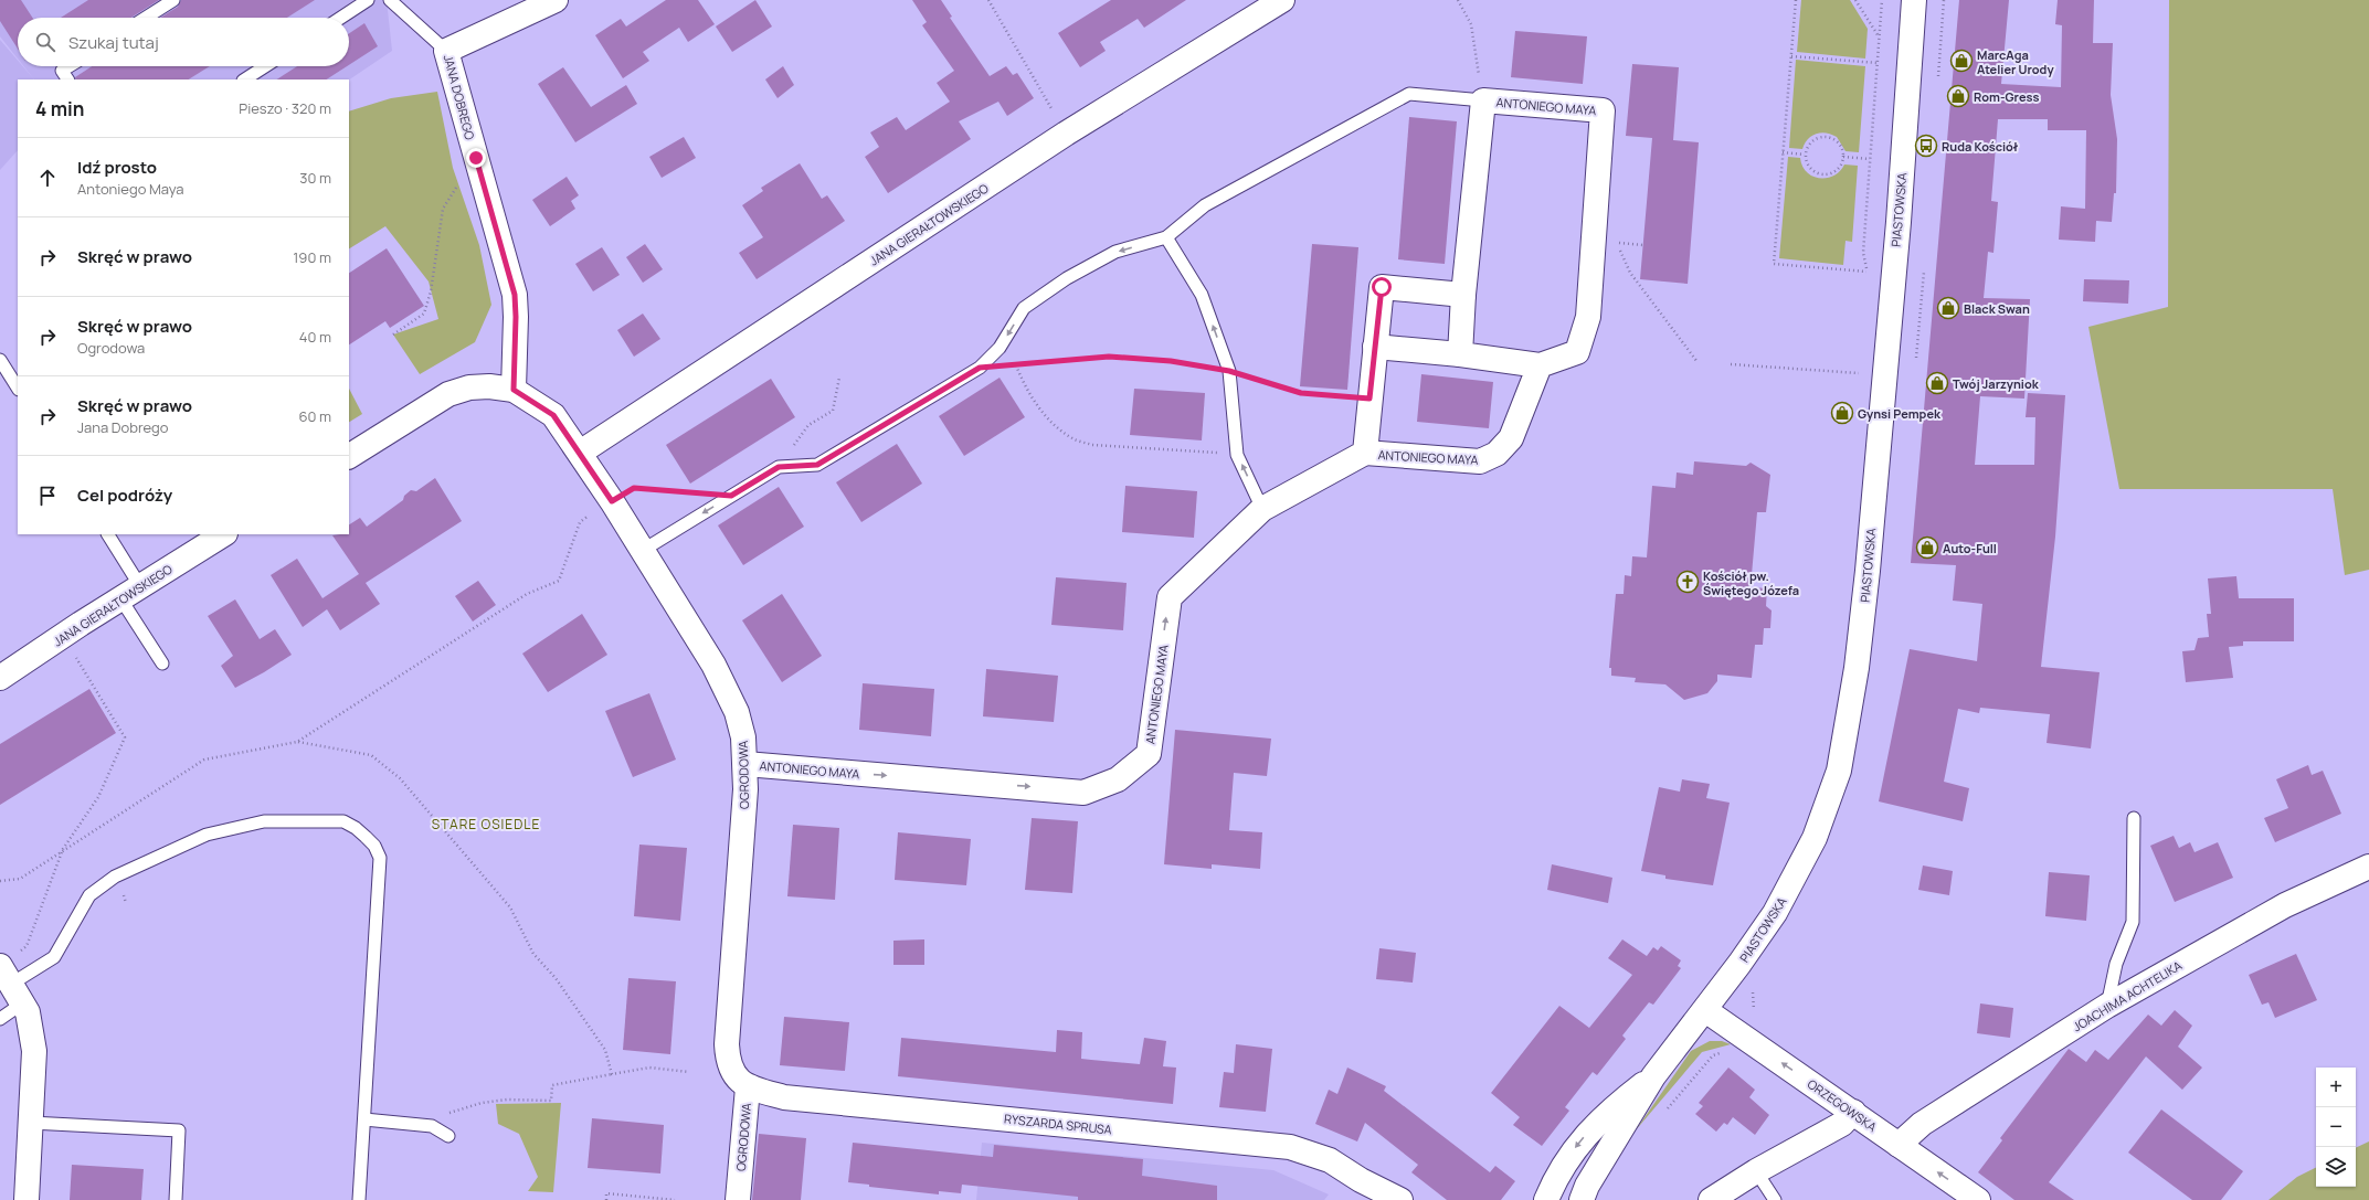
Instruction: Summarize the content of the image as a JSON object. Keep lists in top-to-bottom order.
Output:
{
  "streets": {
    "street": [
      "JANA DOBREGO",
      "ANTONIEGO MAYA",
      "PIASTOWSKA",
      "JANA GIERAŁTOWSKIEGO",
      "OGRODOWA",
      "JOACHIMA ACHTELIKA",
      "ORZEGOWSKA",
      "RYSZARDA SPRUSA"
    ]
  },
  "crossings": [
    ["JANA DOBREGO", "OGRODOWA"],
    ["ANTONIEGO MAYA", "OGRODOWA"],
    ["PIASTOWSKA", "ORZEGOWSKA"],
    ["JANA GIERAŁTOWSKIEGO", "OGRODOWA"],
    ["OGRODOWA", "RYSZARDA SPRUSA"],
    ["JOACHIMA ACHTELIKA", "ORZEGOWSKA"]
  ],
  "one_way": ["ORZEGOWSKA"],
  "districts": ["STARE OSIEDLE"],
  "places": {
    "shop": [
      "MarcAga Atelier Urody",
      "Rom-Gress",
      "Black Swan",
      "Twój Jarzyniok",
      "Gynsi Pempek",
      "Auto-Full"
    ],
    "bus stop": ["Ruda Kościół"],
    "church": ["Kościół pw. Świętego Józefa"]
  },
  "page": {
    "search": "Szukaj tutaj",
    "heading": ["4 min", "Pieszo · 320 m"],
    "list": [
      ["Idź prosto", "Antoniego Maya", "30 m"],
      ["Skręć w prawo", "190 m"],
      ["Skręć w prawo", "Ogrodowa", "40 m"],
      ["Skręć w prawo", "Jana Dobrego", "60 m"],
      "Cel podróży"
    ],
    "map_buttons": ["+", "−"]
  }
}
